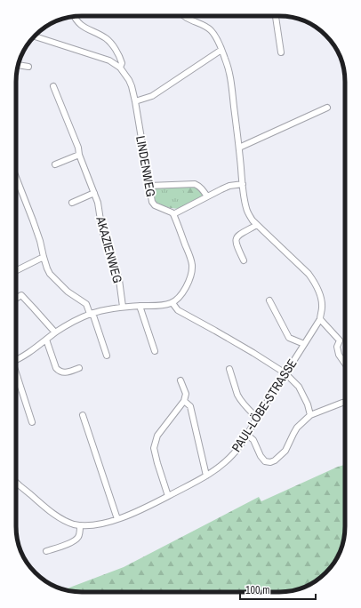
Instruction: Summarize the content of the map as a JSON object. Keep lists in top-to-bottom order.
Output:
{
  "streets": {
    "street": ["LINDENWEG", "AKAZIENWEG", "PAUL-LÖBE-STRASSE"]
  },
  "scale_bar": "100 m"
}
